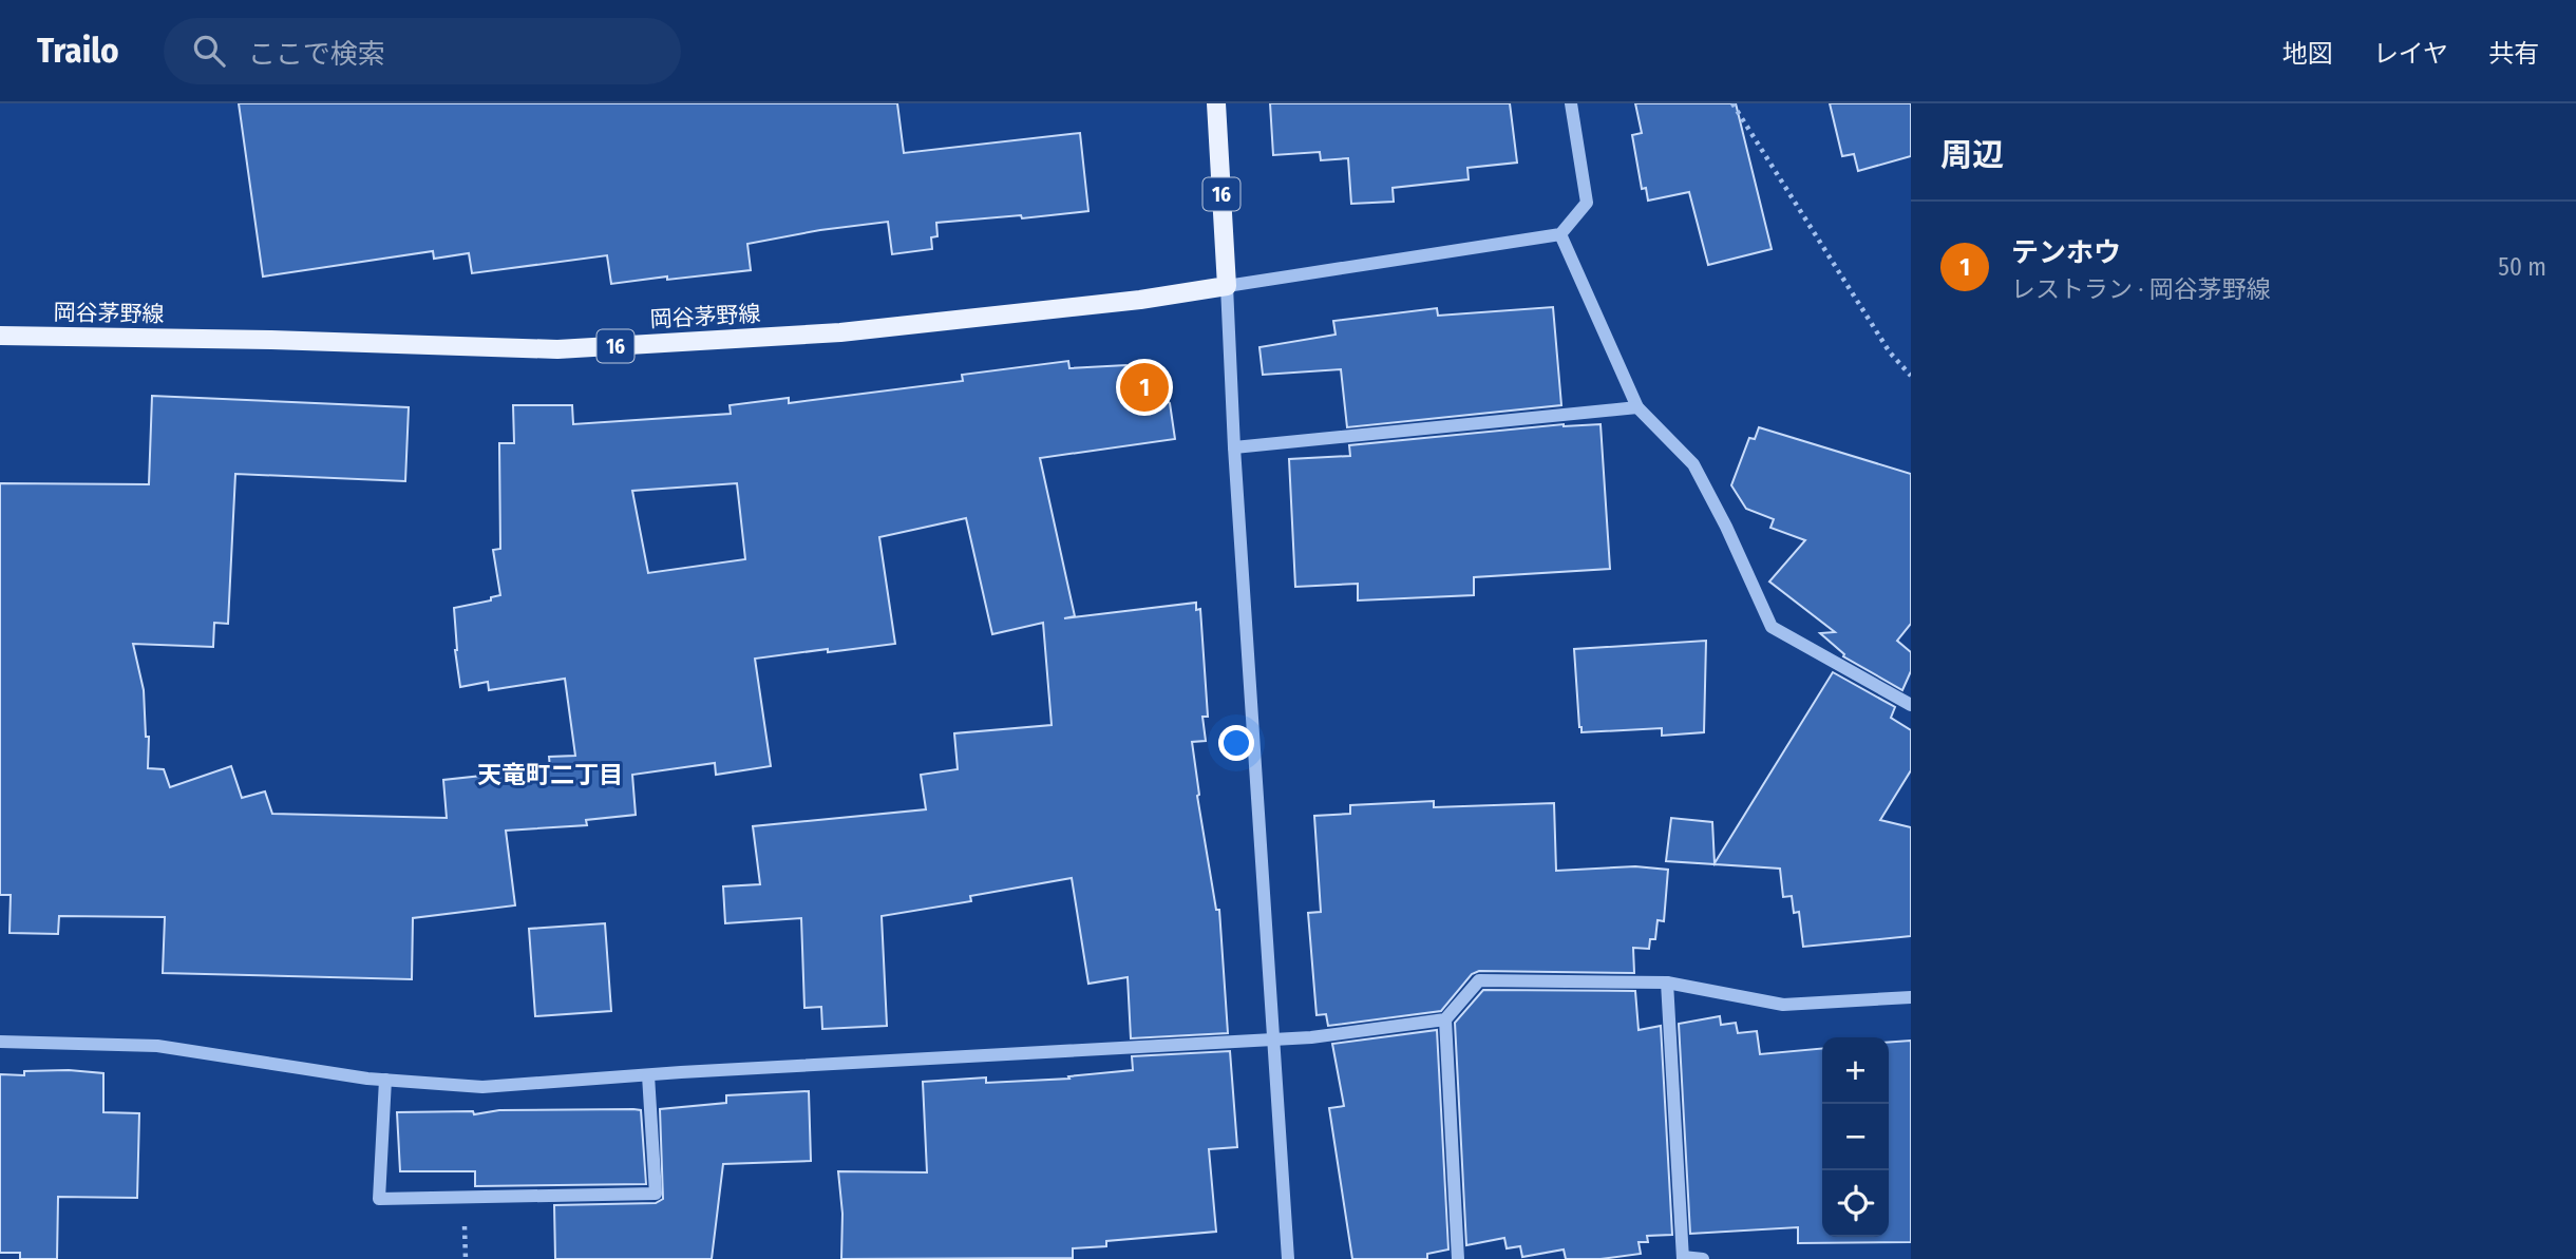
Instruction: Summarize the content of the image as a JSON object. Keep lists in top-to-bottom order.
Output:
{
  "streets": {
    "main road": ["16", "岡谷茅野線"]
  },
  "crossings": [
    ["16", "岡谷茅野線"]
  ],
  "districts": ["天竜町二丁目"],
  "page": {
    "header": "Trailo",
    "search": "ここで検索",
    "nav": ["地図", "レイヤ", "共有"],
    "heading": "周辺",
    "list": [
      {
        "mark": "1",
        "name": "テンホウ",
        "note": "レストラン · 岡谷茅野線",
        "value": "50 m"
      }
    ],
    "pins": "1",
    "map_buttons": ["+", "−"]
  }
}
